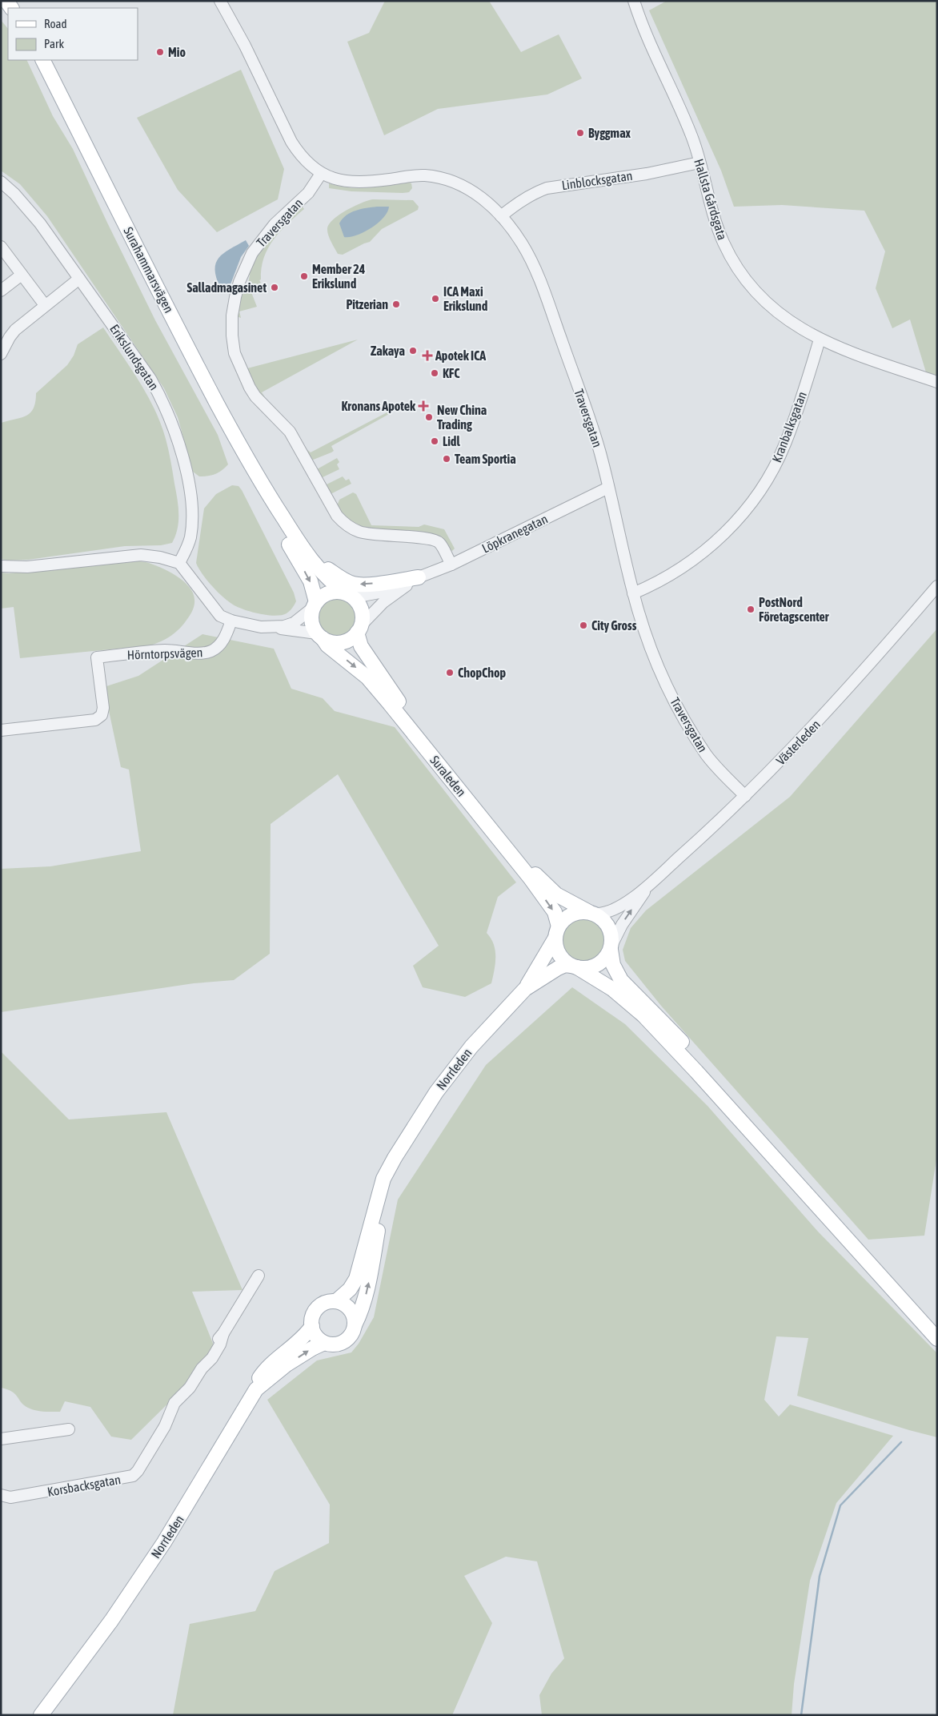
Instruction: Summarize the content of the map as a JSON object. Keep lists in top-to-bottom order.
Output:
{
  "streets": {
    "main road": ["Surahammarsvägen", "Suraleden", "Norrleden"],
    "street": [
      "Linblocksgatan",
      "Hallsta Gårdsgata",
      "Traversgatan",
      "Erikslundsgatan",
      "Kranbalksgatan",
      "Löpkranegatan",
      "Hörntorpsvägen",
      "Västerleden",
      "Korsbacksgatan"
    ]
  },
  "crossings": [
    ["Linblocksgatan", "Hallsta Gårdsgata"],
    ["Linblocksgatan", "Traversgatan"],
    ["Hallsta Gårdsgata", "Kranbalksgatan"],
    ["Traversgatan", "Kranbalksgatan"],
    ["Traversgatan", "Löpkranegatan"],
    ["Traversgatan", "Västerleden"],
    ["Surahammarsvägen", "Löpkranegatan"],
    ["Surahammarsvägen", "Suraleden"],
    ["Löpkranegatan", "Suraleden"],
    ["Västerleden", "Suraleden"],
    ["Västerleden", "Norrleden"],
    ["Suraleden", "Norrleden"]
  ],
  "places": {
    "other": [
      "Mio",
      "Byggmax",
      "Member 24 Erikslund",
      "Salladmagasinet",
      "ICA Maxi Erikslund",
      "Pitzerian",
      "Zakaya",
      "KFC",
      "New China Trading",
      "Lidl",
      "Team Sportia",
      "PostNord Företagscenter",
      "City Gross",
      "ChopChop"
    ],
    "health": ["Apotek ICA", "Kronans Apotek"]
  },
  "legend": ["Road", "Park"]
}
